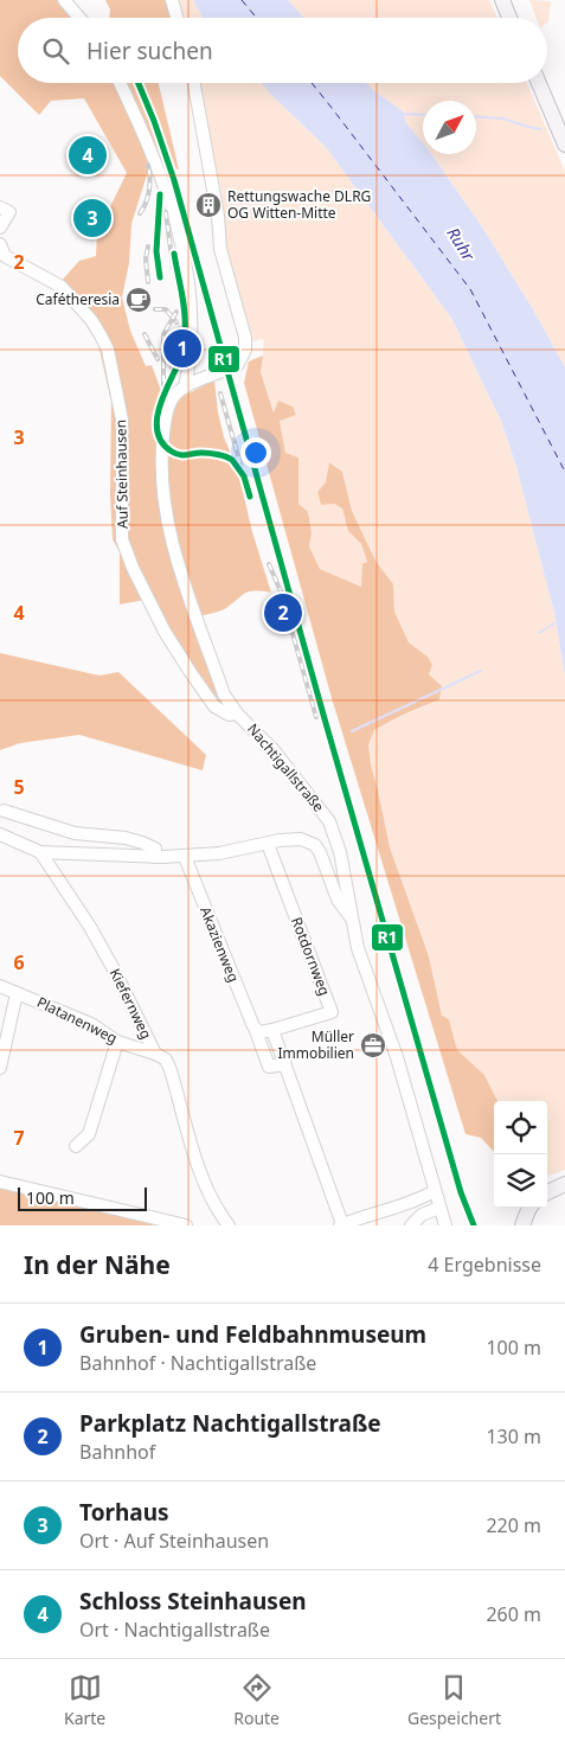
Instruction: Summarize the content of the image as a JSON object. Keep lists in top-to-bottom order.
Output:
{
  "streets": {
    "street": [
      "Auf Steinhausen",
      "Nachtigallstraße",
      "Akazienweg",
      "Rotdornweg",
      "Kiefernweg",
      "Platanenweg"
    ]
  },
  "crossings": [
    ["Auf Steinhausen", "Nachtigallstraße"],
    ["Kiefernweg", "Platanenweg"]
  ],
  "water": ["Ruhr"],
  "places": {
    "building": ["Rettungswache DLRG OG Witten-Mitte"],
    "cafe": ["Cafétheresia"],
    "office": ["Müller Immobilien"]
  },
  "lines": ["transit line R1"],
  "scale_bar": "100 m",
  "north": "top right",
  "page": {
    "search": "Hier suchen",
    "pins": [
      "4",
      "3",
      "1",
      "2"
    ],
    "scale": "100 m",
    "heading": ["In der Nähe", "4 Ergebnisse"],
    "list": [
      {
        "mark": "1",
        "name": "Gruben- und Feldbahnmuseum",
        "note": "Bahnhof · Nachtigallstraße",
        "value": "100 m"
      },
      {
        "mark": "2",
        "name": "Parkplatz Nachtigallstraße",
        "note": "Bahnhof",
        "value": "130 m"
      },
      {
        "mark": "3",
        "name": "Torhaus",
        "note": "Ort · Auf Steinhausen",
        "value": "220 m"
      },
      {
        "mark": "4",
        "name": "Schloss Steinhausen",
        "note": "Ort · Nachtigallstraße",
        "value": "260 m"
      }
    ],
    "nav": ["Karte", "Route", "Gespeichert"]
  },
  "grid": {
    "rows": [
      "2",
      "3",
      "4",
      "5",
      "6",
      "7"
    ]
  }
}
